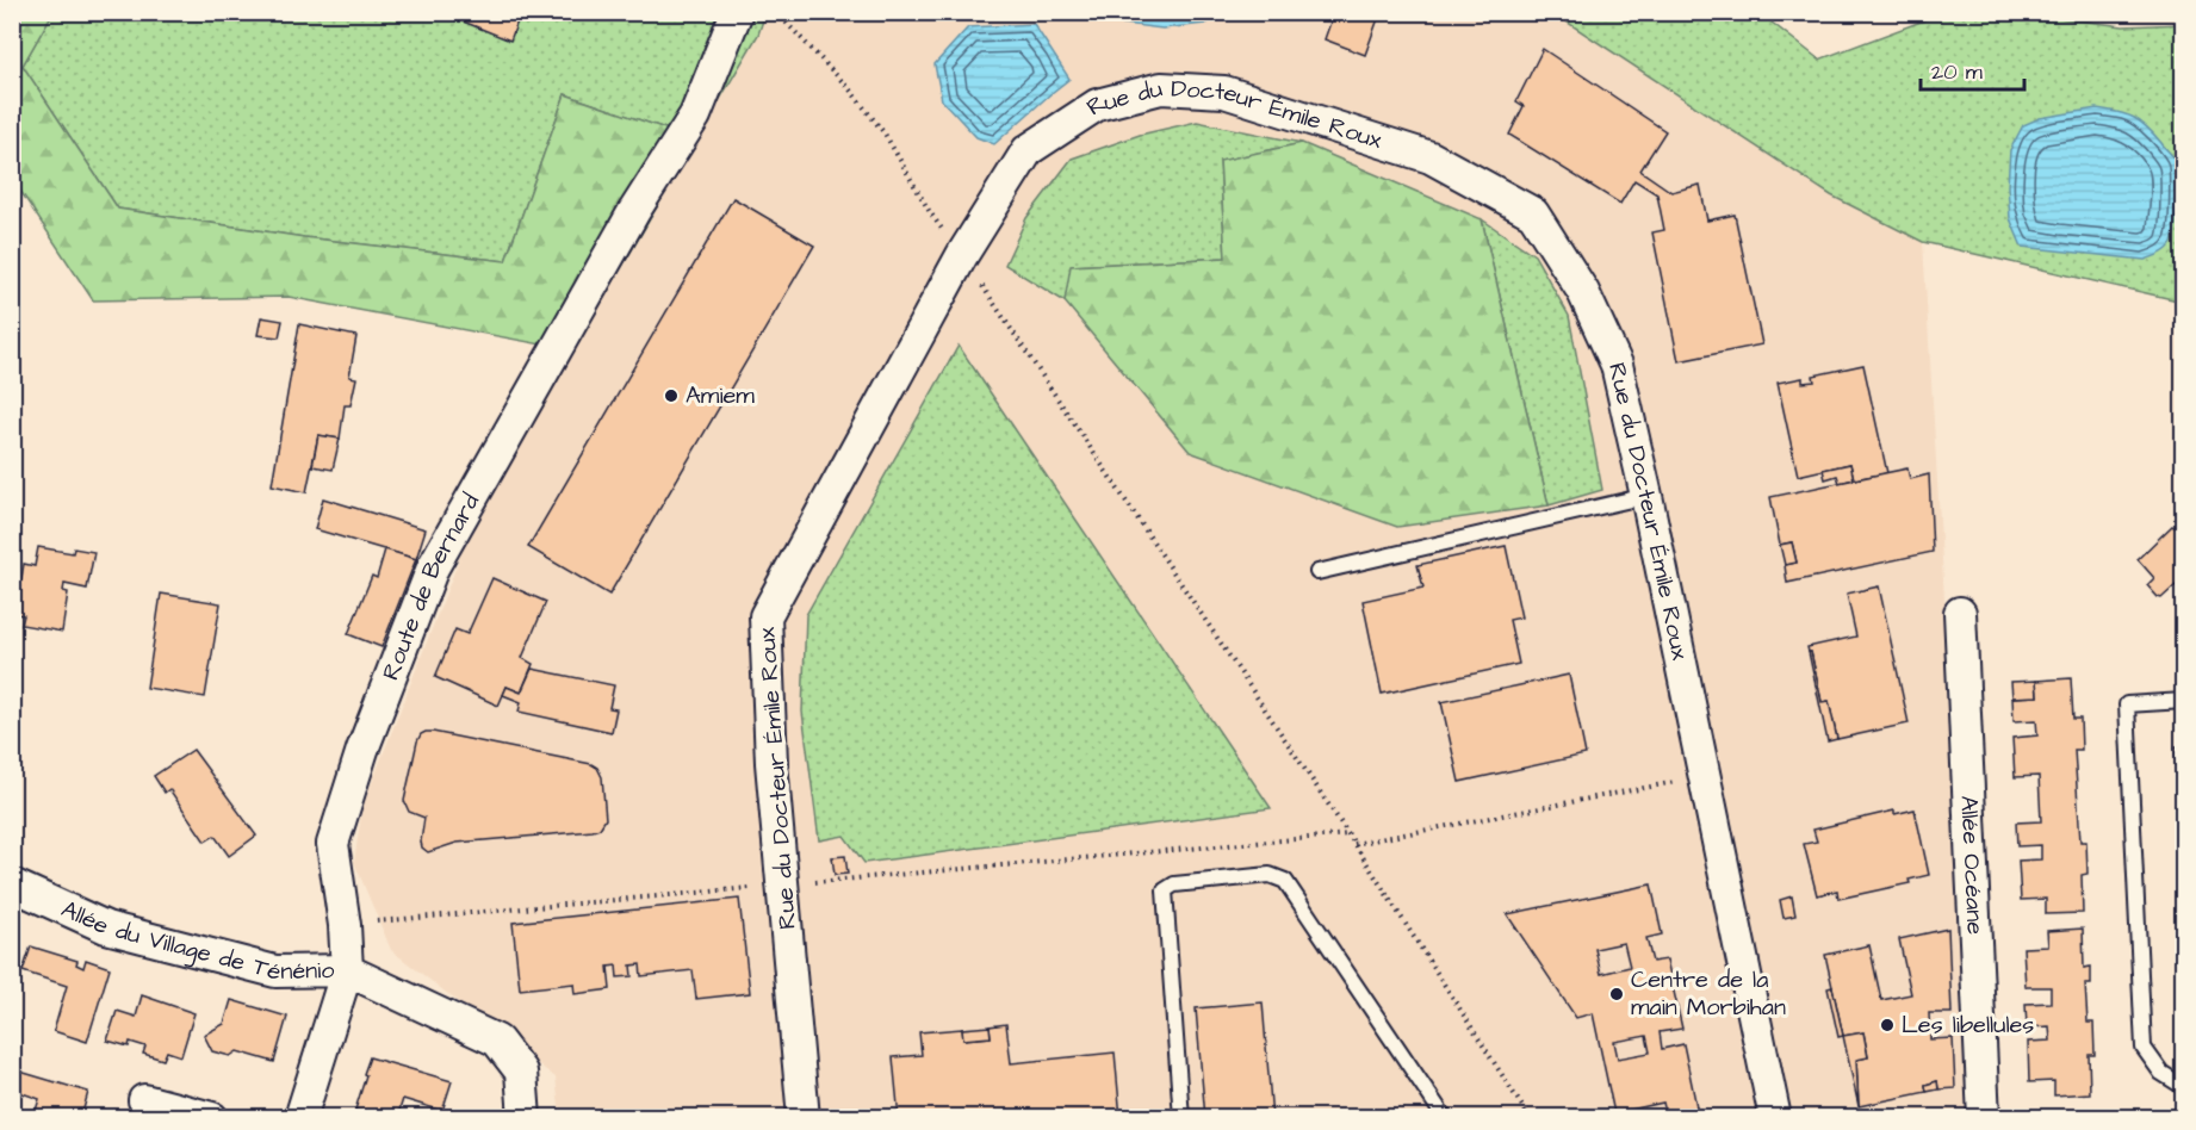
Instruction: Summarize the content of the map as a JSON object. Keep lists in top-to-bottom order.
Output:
{
  "streets": {
    "street": [
      "Rue du Docteur Émile Roux",
      "Route de Bernard",
      "Allée Océane",
      "Allée du Village de Ténénio"
    ]
  },
  "crossings": [
    ["Route de Bernard", "Allée du Village de Ténénio"]
  ],
  "places": ["Amiem", "Centre de la main Morbihan", "Les libellules"],
  "scale_bar": "20 m"
}
